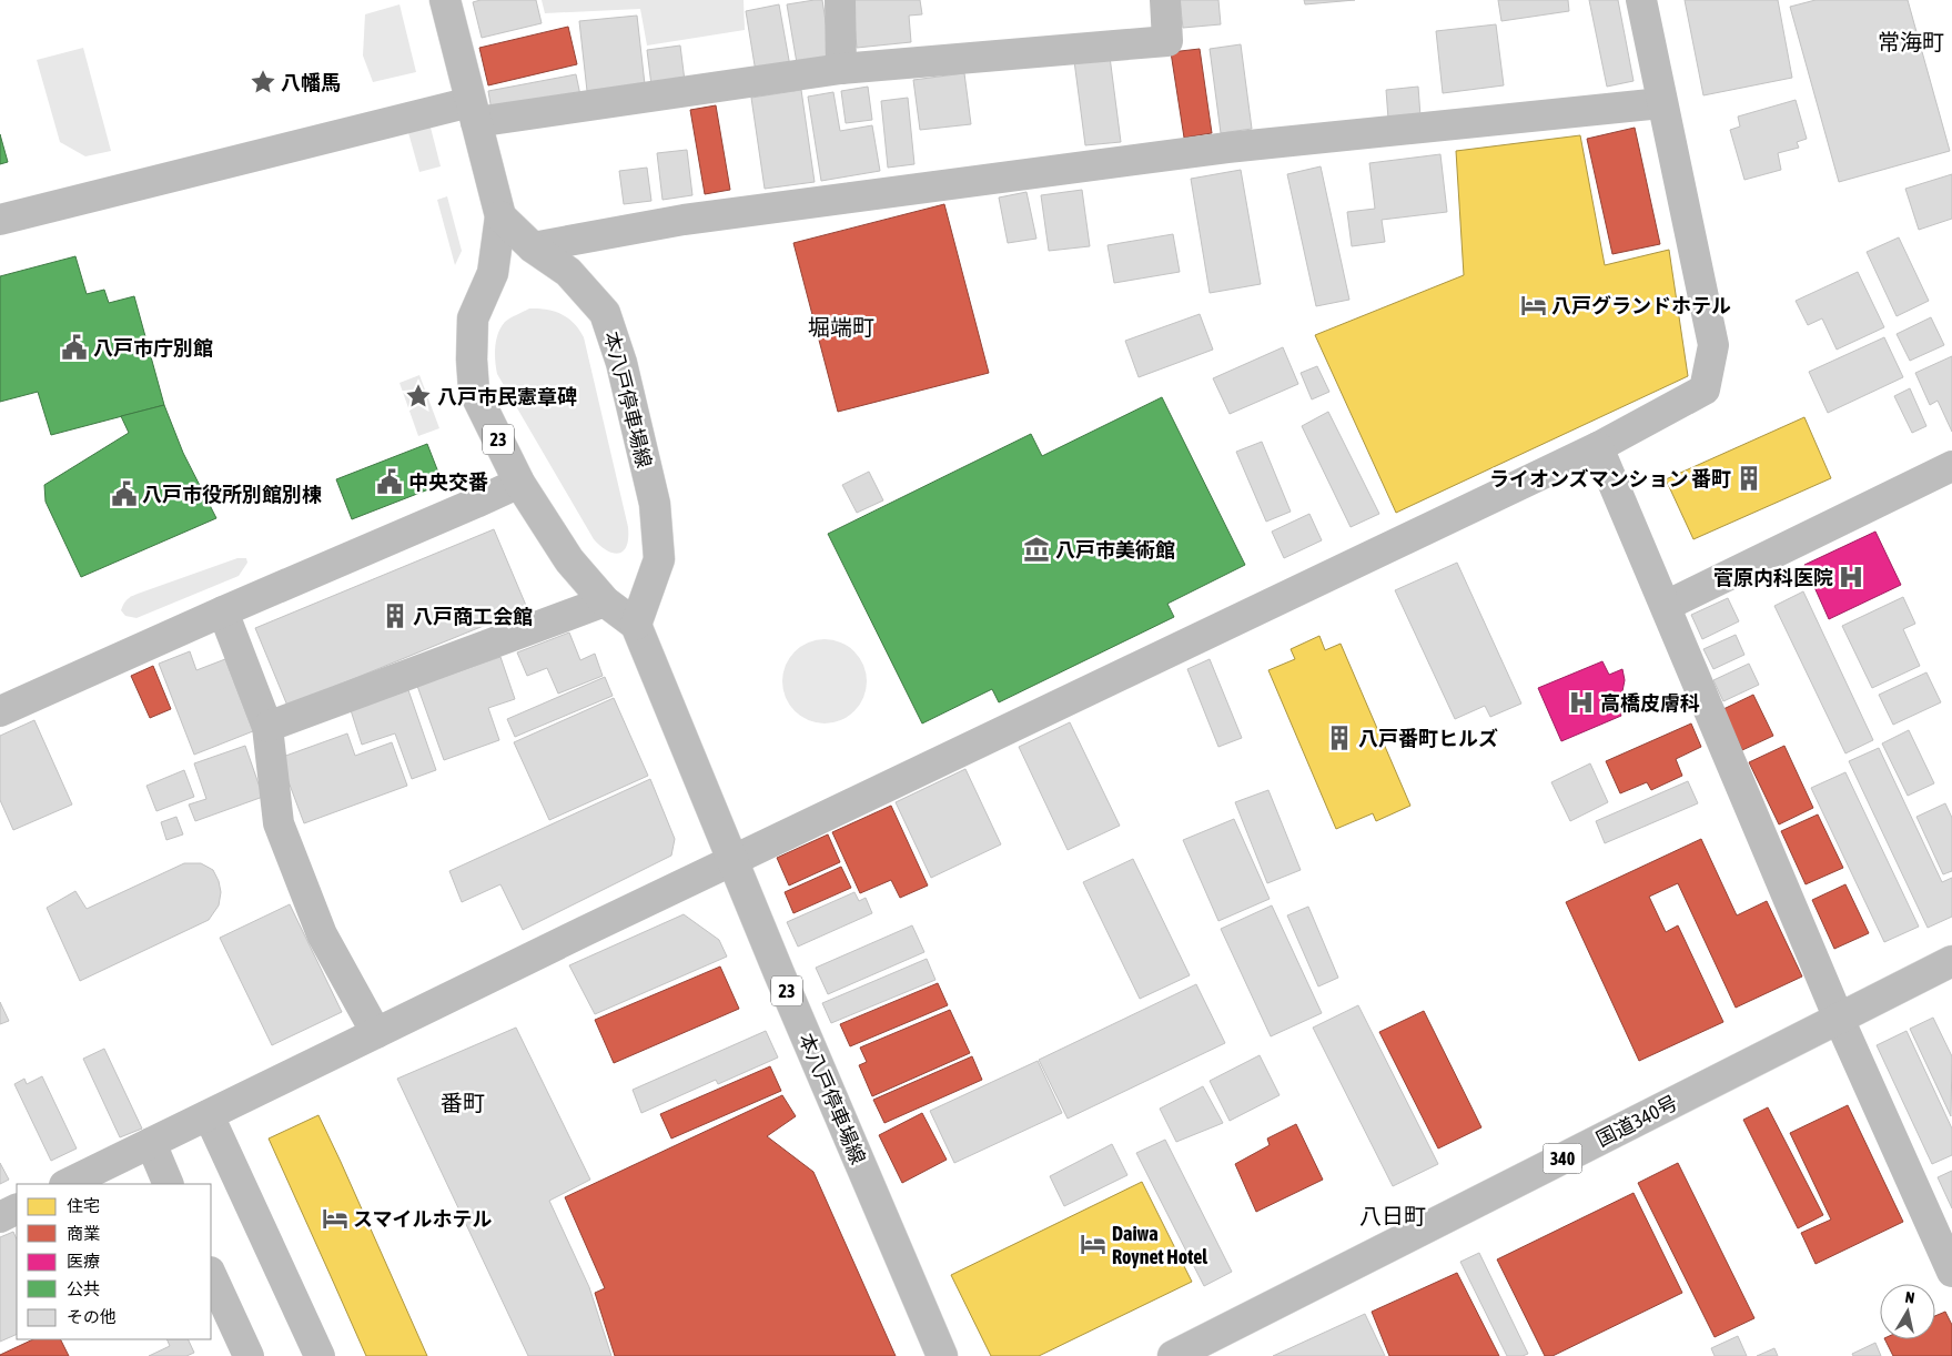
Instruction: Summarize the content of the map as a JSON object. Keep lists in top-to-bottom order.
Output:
{
  "streets": {
    "main road": [
      "本八戸停車場線",
      "23",
      "国道340号",
      "340"
    ]
  },
  "crossings": [
    ["本八戸停車場線", "23"]
  ],
  "districts": [
    "常海町",
    "堀端町",
    "番町",
    "八日町"
  ],
  "places": {
    "place": ["八幡馬", "八戸市民憲章碑"],
    "hotel": ["八戸グランドホテル", "スマイルホテル", "Daiwa Roynet Hotel"],
    "public building": ["八戸市庁別館", "中央交番", "八戸市役所別館別棟"],
    "building": ["ライオンズマンション 番町", "八戸商工会館", "八戸番町ヒルズ"],
    "museum": ["八戸市美術館"],
    "hospital": ["菅原内科医院", "高橋皮膚科"]
  },
  "legend": [
    "住宅",
    "商業",
    "医療",
    "公共",
    "その他"
  ],
  "north": "top"
}
